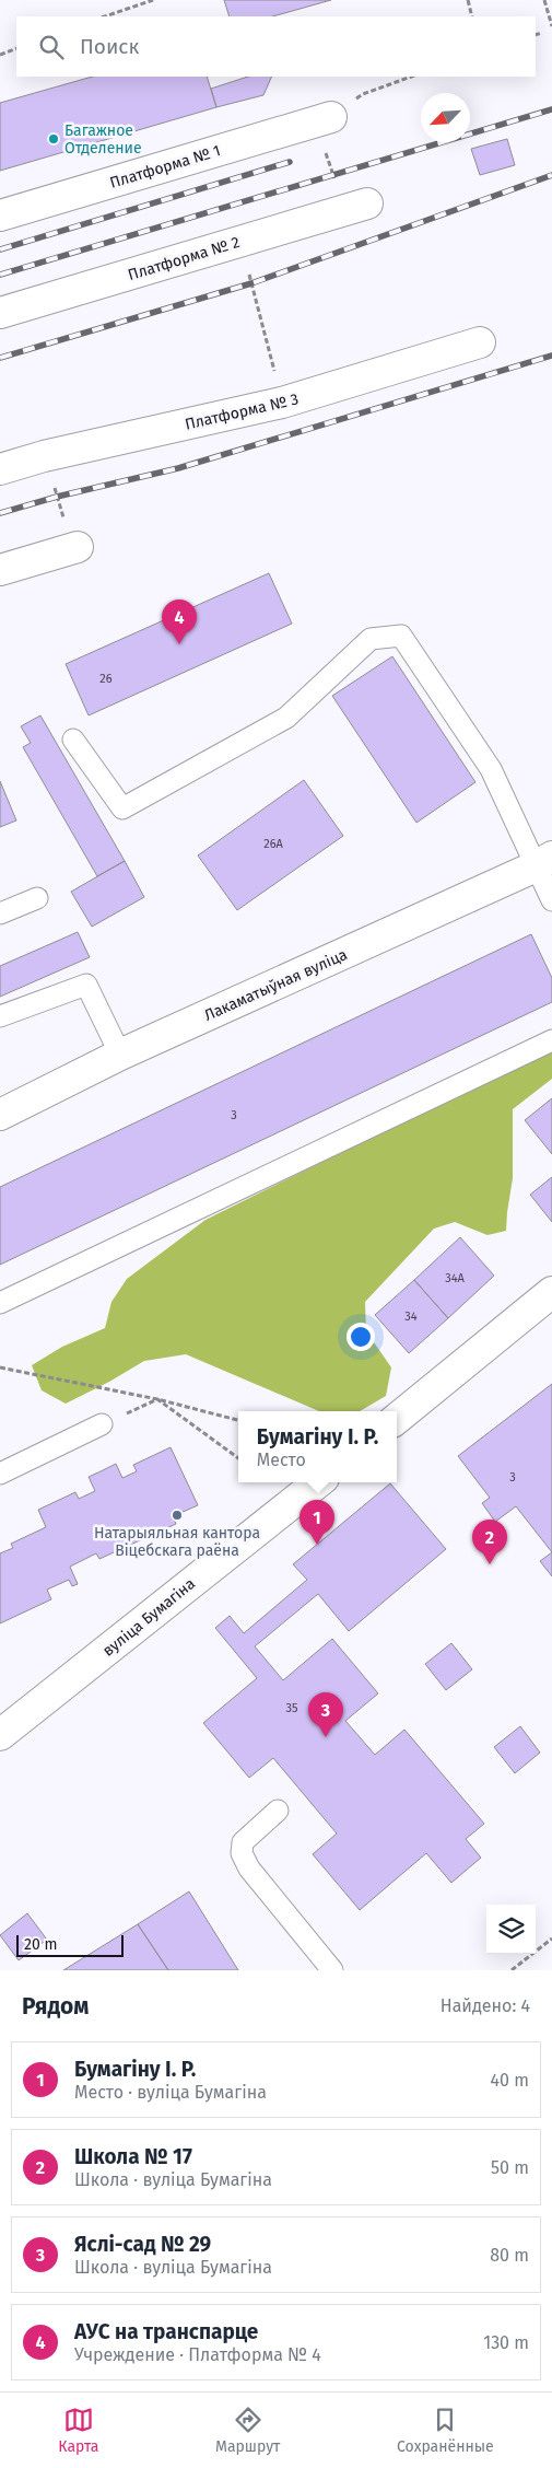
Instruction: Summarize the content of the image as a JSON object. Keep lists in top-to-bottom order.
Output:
{
  "streets": {
    "street": [
      "Платформа № 1",
      "Платформа № 2",
      "Платформа № 3",
      "Лакаматыўная вуліца",
      "вуліца Бумагіна"
    ]
  },
  "places": ["Багажное Отделение", "Натарыяльная кантора Віцебскага раёна"],
  "house_numbers": [
    "26",
    "26А",
    "3",
    "34А",
    "34",
    "3",
    "35"
  ],
  "scale_bar": "20 m",
  "north": "bottom left",
  "page": {
    "search": "Поиск",
    "pins": [
      "4",
      "1",
      "2",
      "3"
    ],
    "popup": ["Бумагіну І. Р.", "Место"],
    "scale": "20 m",
    "heading": ["Рядом", "Найдено: 4"],
    "list": [
      {
        "mark": "1",
        "name": "Бумагіну І. Р.",
        "note": "Место · вуліца Бумагіна",
        "value": "40 m"
      },
      {
        "mark": "2",
        "name": "Школа № 17",
        "note": "Школа · вуліца Бумагіна",
        "value": "50 m"
      },
      {
        "mark": "3",
        "name": "Яслі-сад № 29",
        "note": "Школа · вуліца Бумагіна",
        "value": "80 m"
      },
      {
        "mark": "4",
        "name": "АУС на транспарце",
        "note": "Учреждение · Платформа № 4",
        "value": "130 m"
      }
    ],
    "nav": ["Карта", "Маршрут", "Сохранённые"]
  }
}
